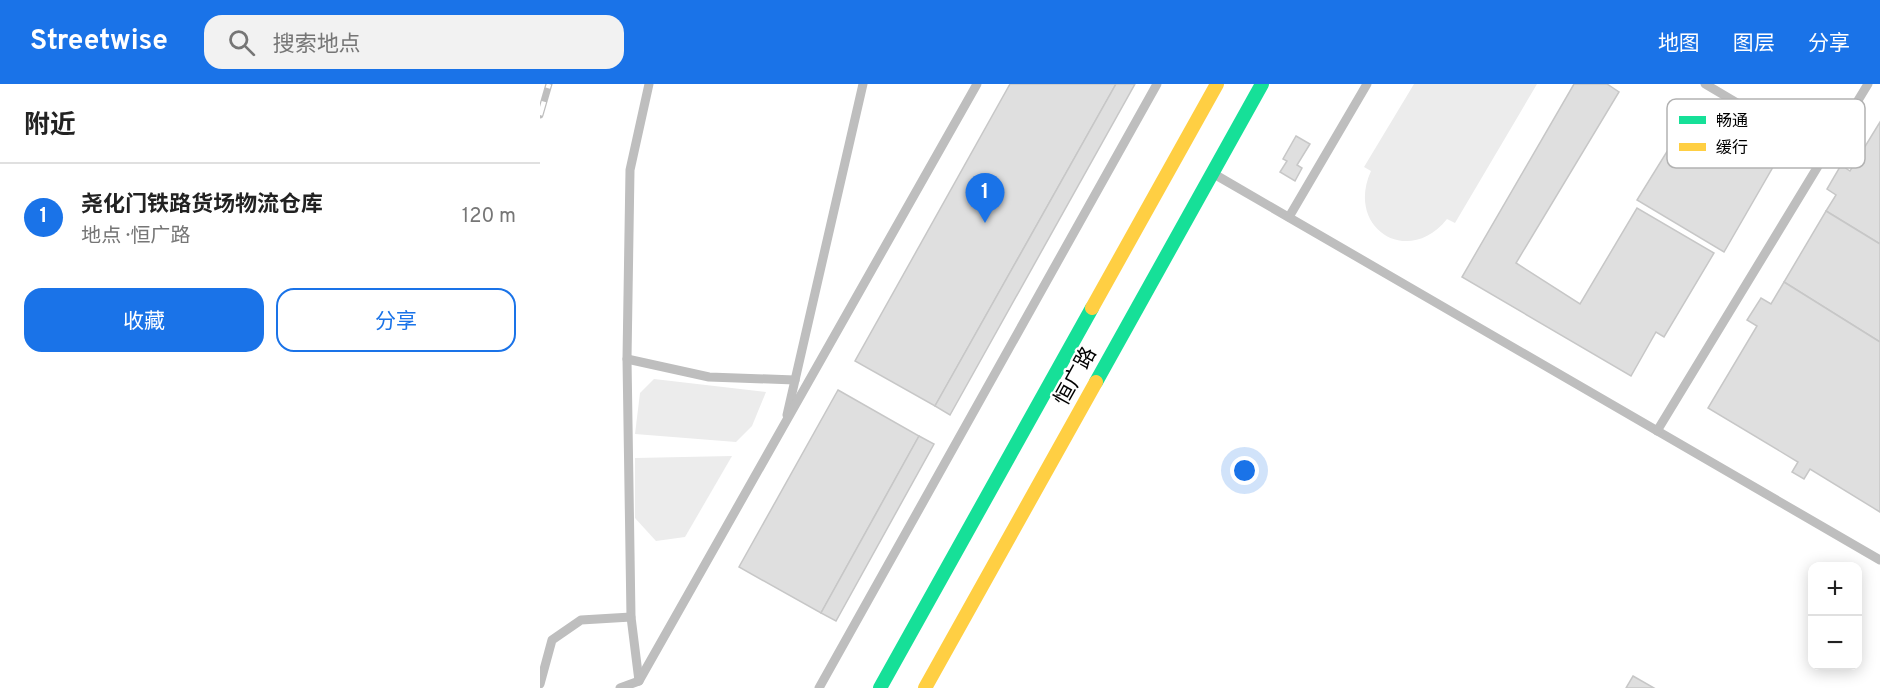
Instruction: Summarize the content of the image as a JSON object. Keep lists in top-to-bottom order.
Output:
{
  "streets": {
    "street": ["恒广路"]
  },
  "legend": ["畅通", "缓行"],
  "page": {
    "header": "Streetwise",
    "search": "搜索地点",
    "nav": ["地图", "图层", "分享"],
    "heading": "附近",
    "list": [
      {
        "mark": "1",
        "name": "尧化门铁路货场物流仓库",
        "note": "地点 · 恒广路",
        "value": "120 m"
      }
    ],
    "pins": "1",
    "buttons": ["收藏", "分享"],
    "map_buttons": ["+", "−"]
  }
}
